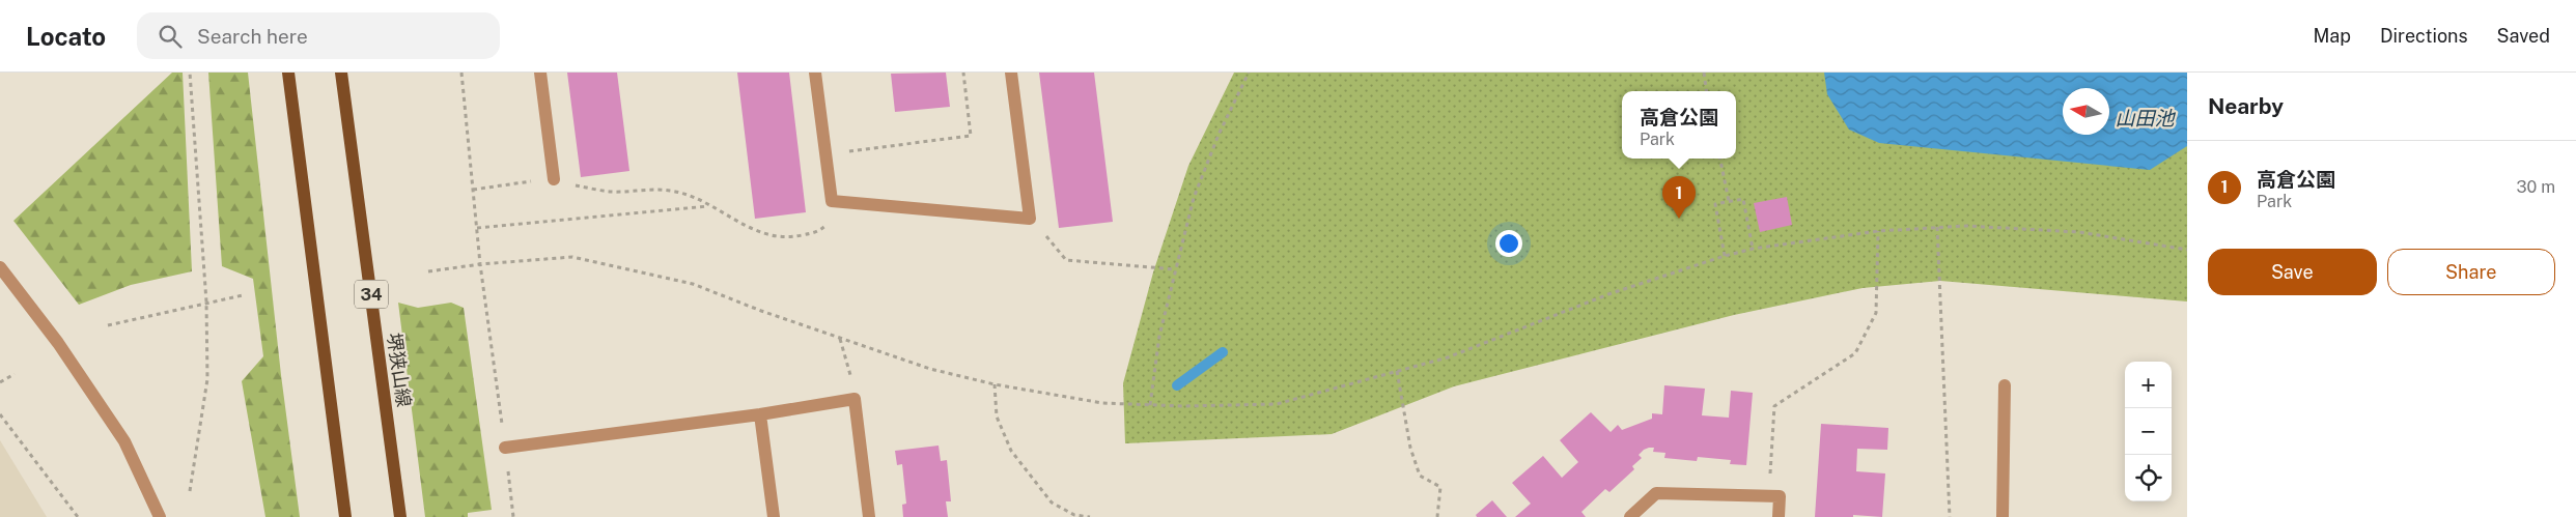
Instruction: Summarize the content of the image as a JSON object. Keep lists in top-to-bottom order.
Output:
{
  "streets": {
    "main road": ["34", "堺狭山線"]
  },
  "water": ["山田池"],
  "north": "left",
  "page": {
    "header": "Locato",
    "search": "Search here",
    "nav": ["Map", "Directions", "Saved"],
    "heading": "Nearby",
    "popup": ["高倉公園", "Park"],
    "list": [
      {
        "mark": "1",
        "name": "高倉公園",
        "note": "Park",
        "value": "30 m"
      }
    ],
    "pins": "1",
    "buttons": ["Save", "Share"],
    "map_buttons": ["+", "−"]
  }
}
